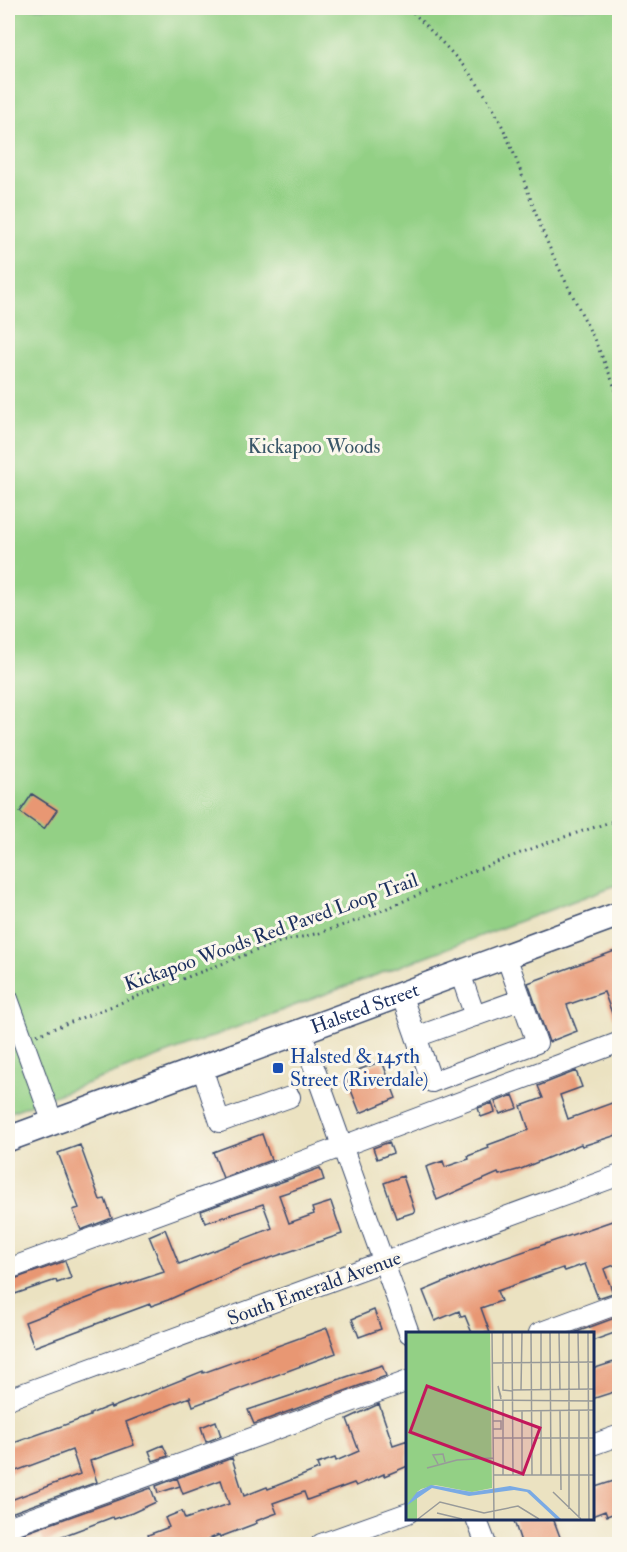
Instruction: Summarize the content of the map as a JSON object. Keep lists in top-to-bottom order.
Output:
{
  "streets": {
    "main road": ["Halsted Street"],
    "street": ["South Emerald Avenue"],
    "path": ["Kickapoo Woods Red Paved Loop Trail"]
  },
  "parks": ["Kickapoo Woods"],
  "places": {
    "transit": ["Halsted & 145th Street (Riverdale)"]
  }
}
